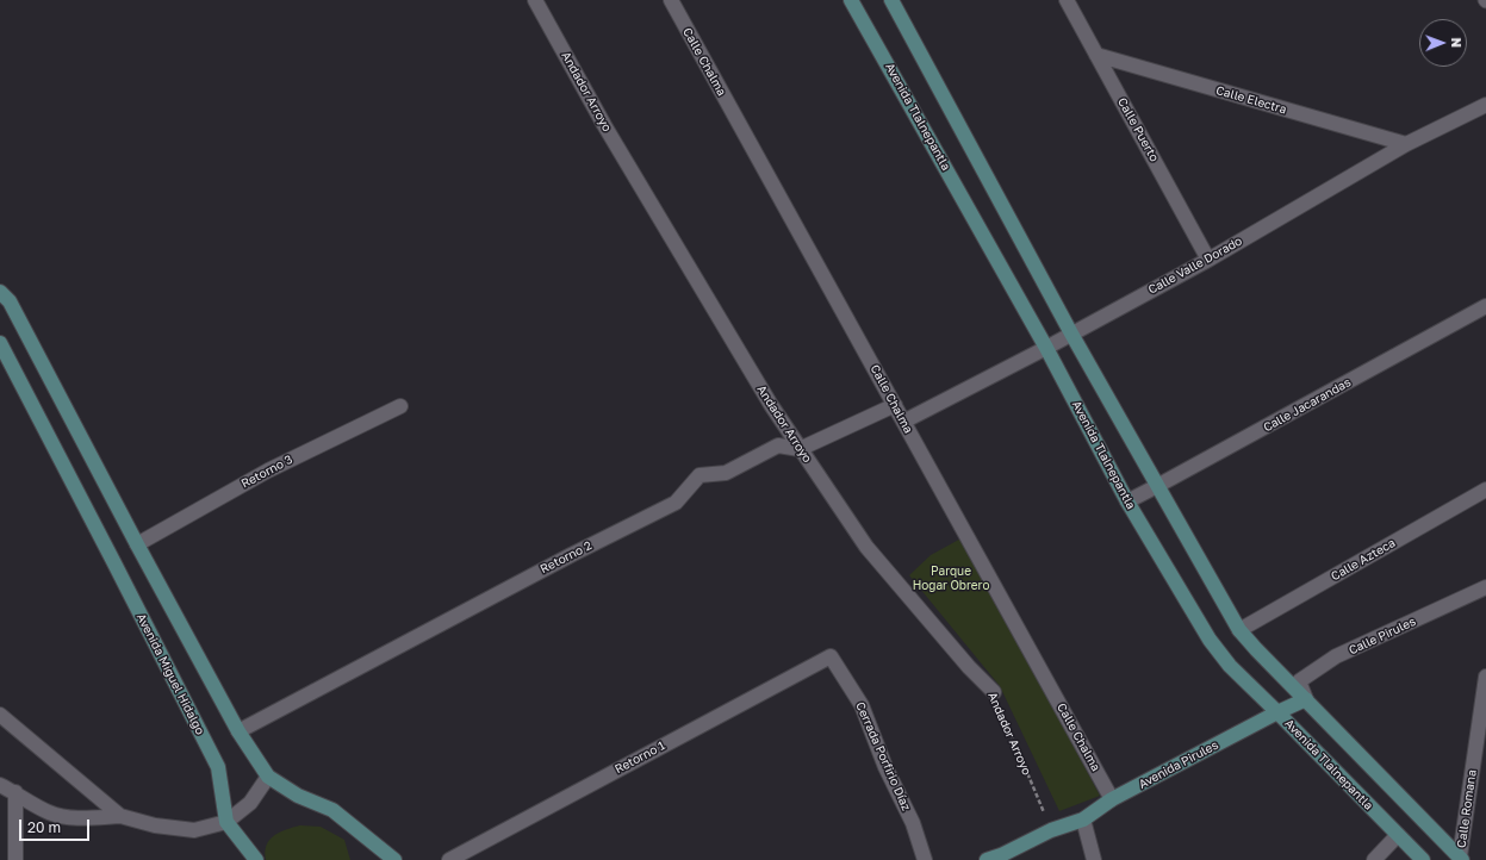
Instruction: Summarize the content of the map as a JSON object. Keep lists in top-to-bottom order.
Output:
{
  "streets": {
    "street": [
      "Calle Chalma",
      "Andador Arroyo",
      "Calle Electra",
      "Avenida Tlalnepantla",
      "Calle Puerto",
      "Calle Valle Dorado",
      "Calle Jacarandas",
      "Retorno 3",
      "Retorno 2",
      "Calle Azteca",
      "Calle Pirules",
      "Avenida Miguel Hidalgo",
      "Cerrada Porfirio Díaz",
      "Retorno 1",
      "Avenida Pirules",
      "Calle Romana"
    ]
  },
  "crossings": [
    ["Calle Chalma", "Calle Valle Dorado"],
    ["Calle Chalma", "Avenida Pirules"],
    ["Andador Arroyo", "Retorno 2"],
    ["Andador Arroyo", "Avenida Pirules"],
    ["Calle Electra", "Calle Puerto"],
    ["Calle Electra", "Calle Valle Dorado"],
    ["Avenida Tlalnepantla", "Calle Valle Dorado"],
    ["Avenida Tlalnepantla", "Calle Jacarandas"],
    ["Avenida Tlalnepantla", "Avenida Pirules"],
    ["Calle Puerto", "Calle Valle Dorado"],
    ["Calle Pirules", "Avenida Pirules"],
    ["Cerrada Porfirio Díaz", "Retorno 1"]
  ],
  "parks": ["Parque Hogar Obrero"],
  "scale_bar": "20 m",
  "north": "right"
}
